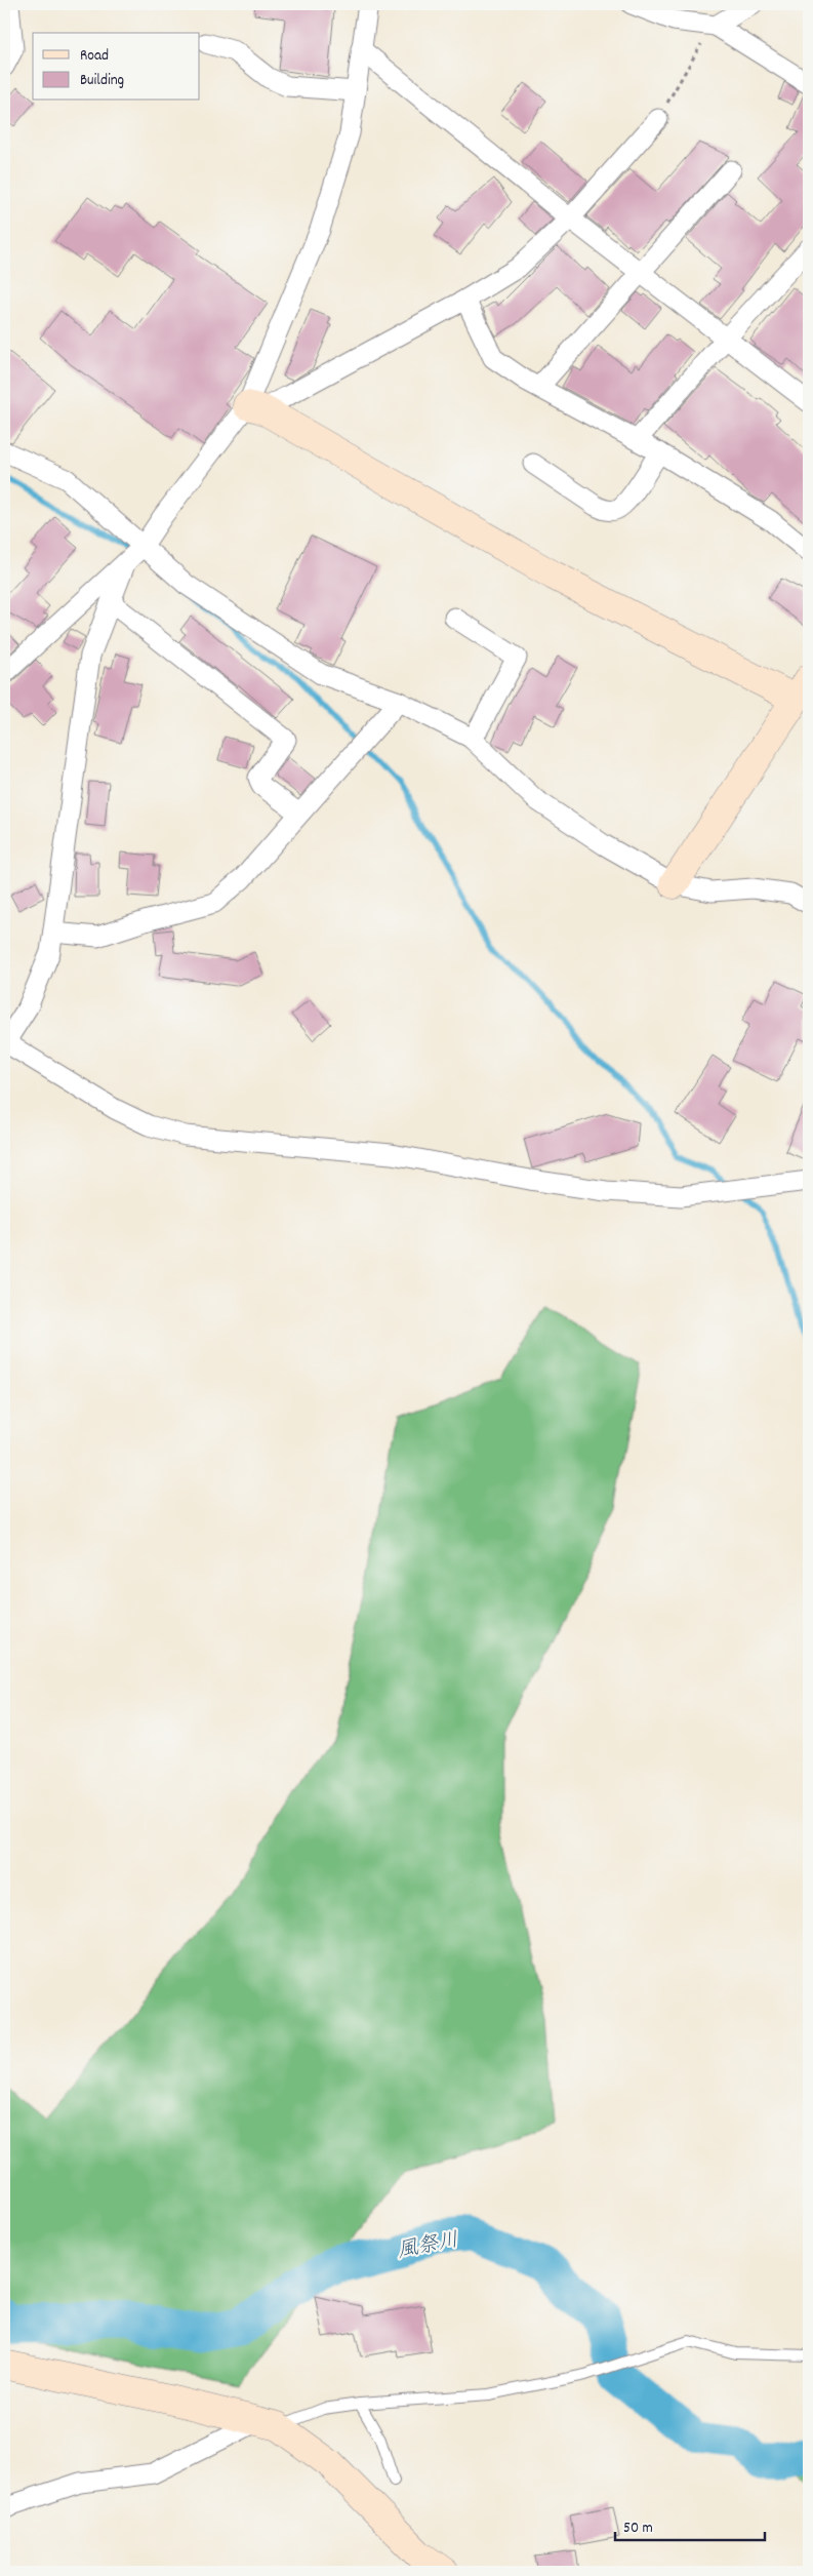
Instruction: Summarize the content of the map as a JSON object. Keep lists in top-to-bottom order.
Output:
{
  "water": ["風祭川"],
  "legend": ["Road", "Building"],
  "scale_bar": "50 m"
}
